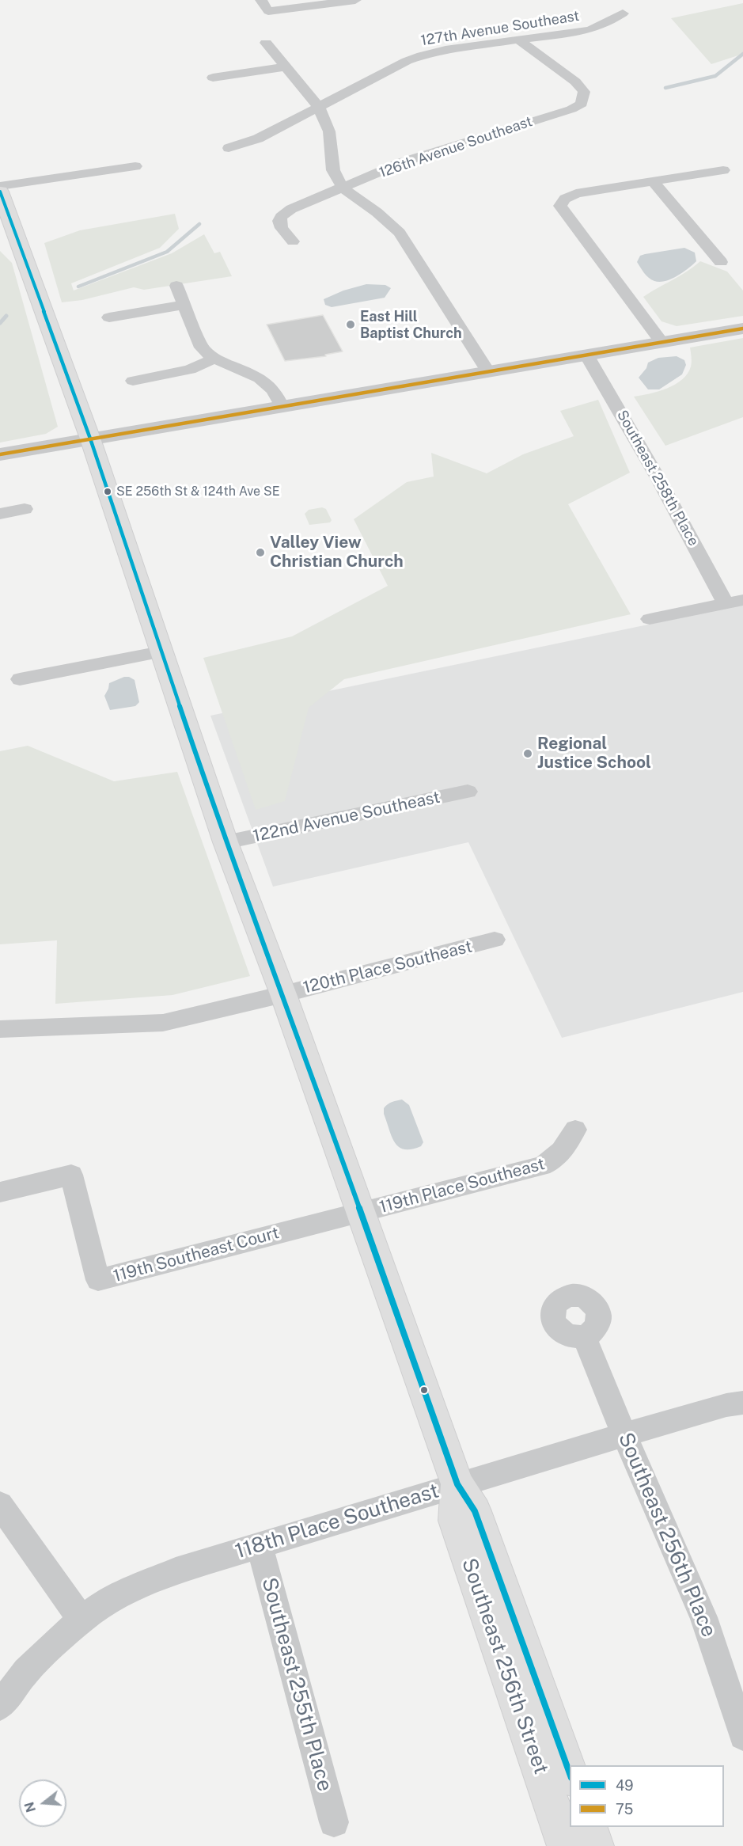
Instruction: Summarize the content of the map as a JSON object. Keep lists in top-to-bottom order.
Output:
{
  "streets": {
    "main road": ["Southeast 256th Street"],
    "street": [
      "127th Avenue Southeast",
      "126th Avenue Southeast",
      "Southeast 258th Place",
      "122nd Avenue Southeast",
      "120th Place Southeast",
      "119th Place Southeast",
      "119th Southeast Court",
      "118th Place Southeast",
      "Southeast 256th Place",
      "Southeast 255th Place"
    ]
  },
  "crossings": [
    ["127th Avenue Southeast", "126th Avenue Southeast"],
    ["122nd Avenue Southeast", "Southeast 256th Street"],
    ["120th Place Southeast", "Southeast 256th Street"],
    ["119th Place Southeast", "119th Southeast Court"],
    ["119th Place Southeast", "Southeast 256th Street"],
    ["119th Southeast Court", "Southeast 256th Street"],
    ["118th Place Southeast", "Southeast 256th Place"],
    ["118th Place Southeast", "Southeast 256th Street"],
    ["118th Place Southeast", "Southeast 255th Place"]
  ],
  "places": [
    "East Hill Baptist Church",
    "SE 256th St & 124th Ave SE",
    "Valley View Christian Church",
    "Regional Justice School"
  ],
  "lines": ["transit line 49", "transit line 75"],
  "legend": ["49", "75"],
  "north": "left"
}
